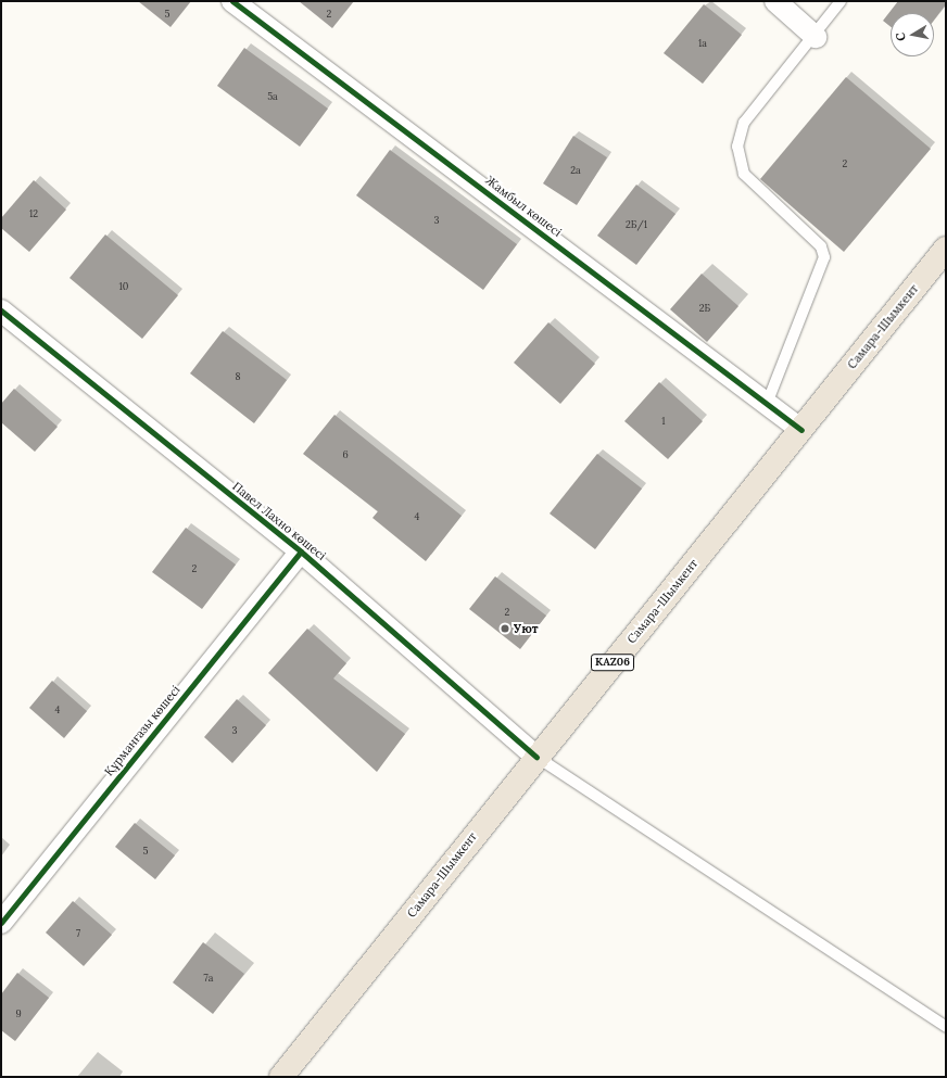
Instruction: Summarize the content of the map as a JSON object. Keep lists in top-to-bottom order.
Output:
{
  "streets": {
    "highway": ["Самара-Шымкент", "KАZ06"],
    "street": ["Жамбыл көшесі", "Павел Лахно көшесі", "Құрманғазы көшесі"]
  },
  "crossings": [
    ["Жамбыл көшесі", "Самара-Шымкент"],
    ["Самара-Шымкент", "Павел Лахно көшесі"],
    ["Павел Лахно көшесі", "Құрманғазы көшесі"]
  ],
  "places": ["Уют"],
  "house_numbers": [
    "5",
    "2",
    "1а",
    "5а",
    "2",
    "2а",
    "12",
    "3",
    "2Б/1",
    "10",
    "2Б",
    "8",
    "1",
    "6",
    "4",
    "2",
    "2",
    "4",
    "3",
    "5",
    "7",
    "7а",
    "9"
  ],
  "north": "left"
}
